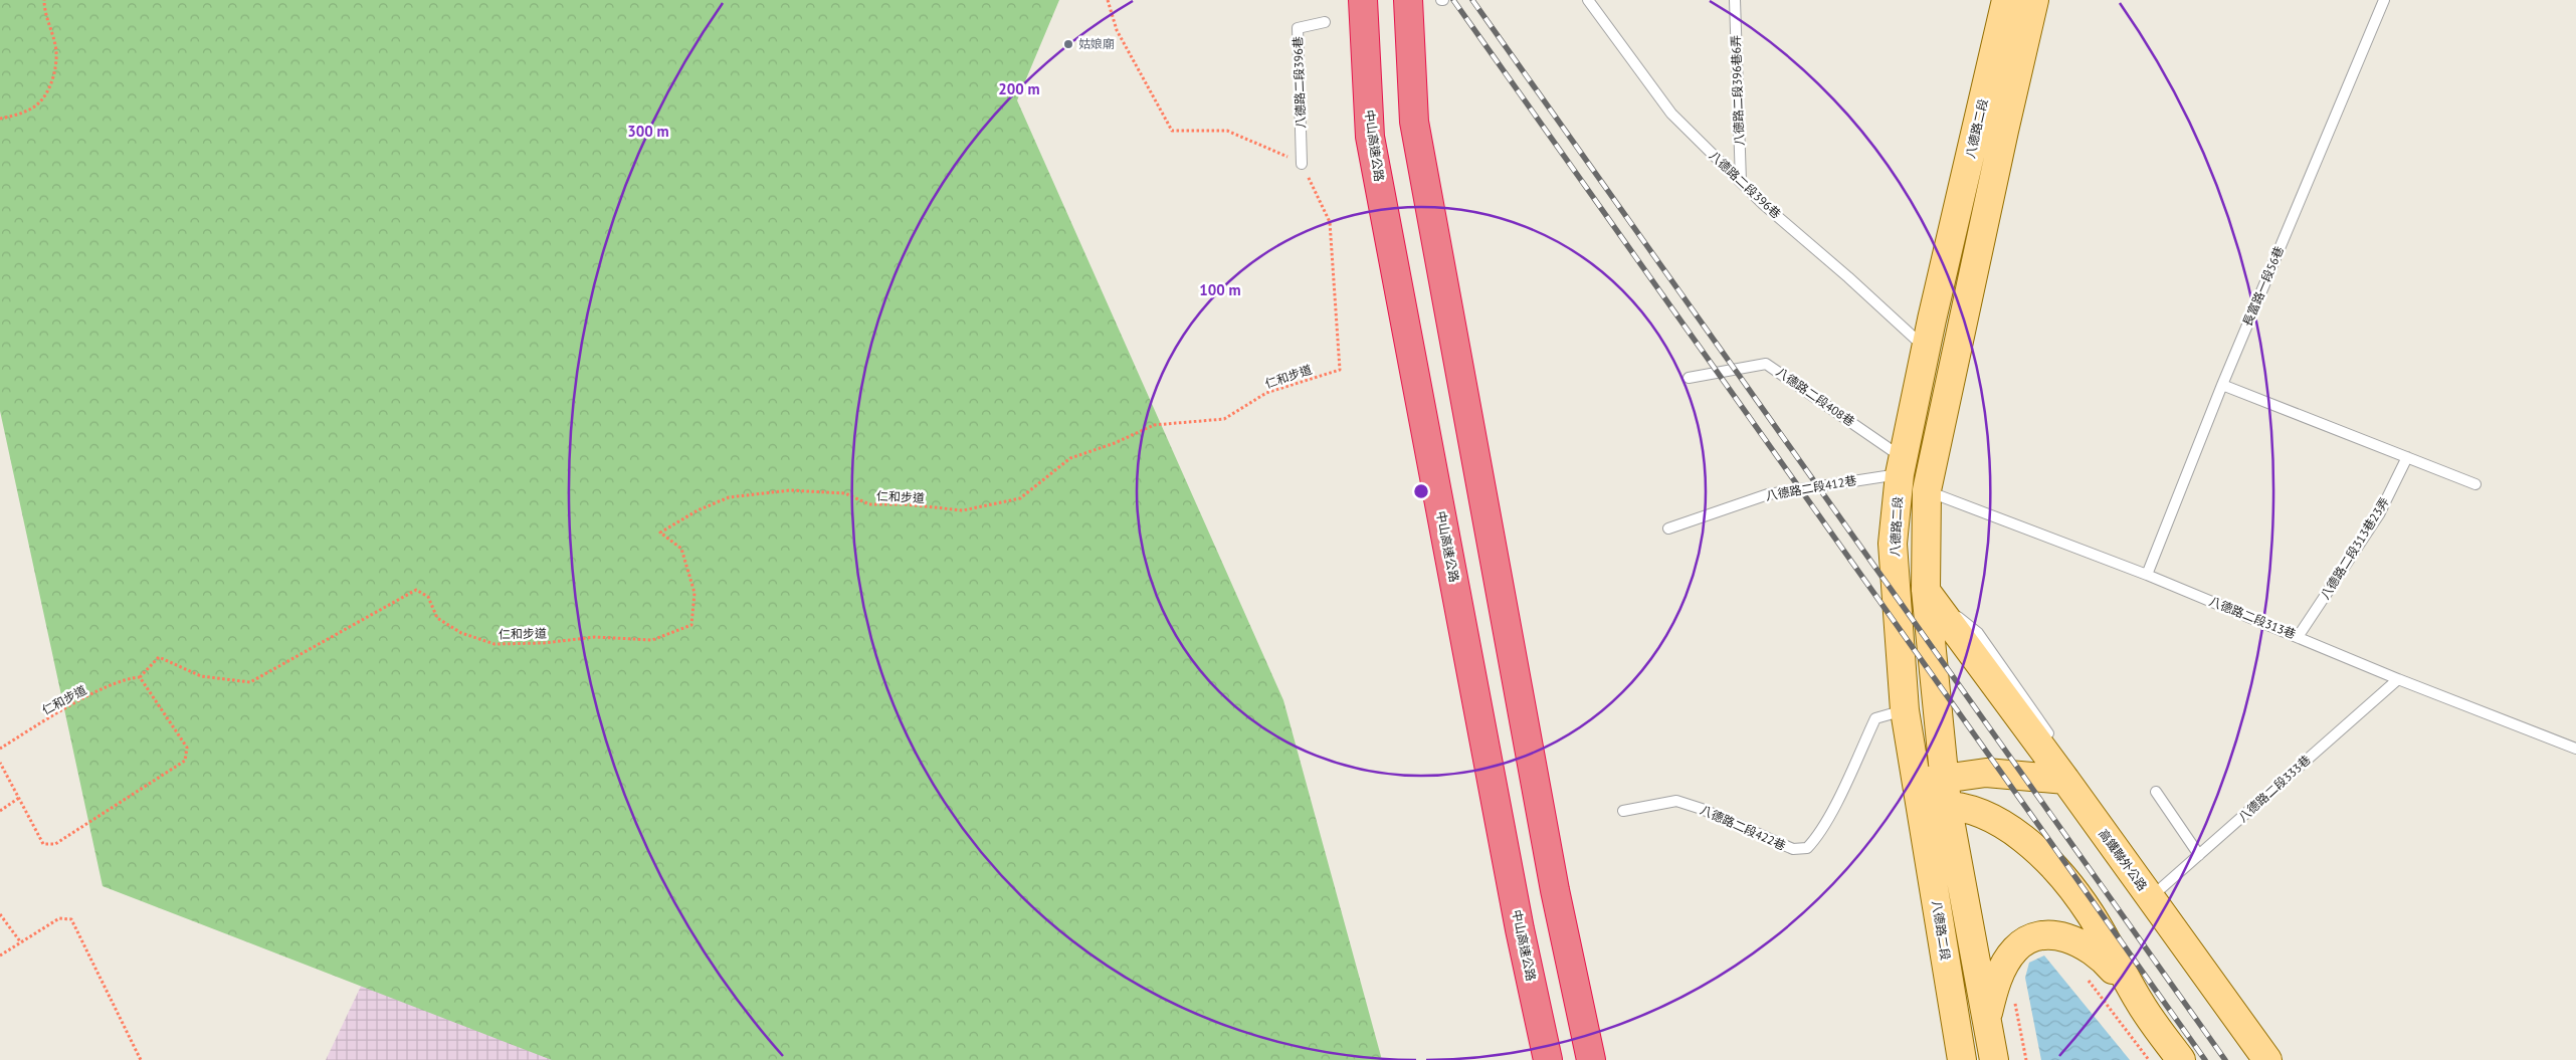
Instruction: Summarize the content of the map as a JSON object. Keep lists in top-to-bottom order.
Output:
{
  "streets": {
    "highway": ["中山高速公路"],
    "main road": ["八德路二段", "高鐵聯外公路"],
    "lane": [
      "八德路二段396巷",
      "八德路二段396巷6弄",
      "長富路一段56巷",
      "八德路二段408巷",
      "八德路二段412巷",
      "八德路二段313巷23弄",
      "八德路二段313巷",
      "八德路二段333巷",
      "八德路二段422巷"
    ],
    "path": ["仁和步道"]
  },
  "crossings": [
    ["八德路二段396巷", "八德路二段396巷6弄"],
    ["八德路二段396巷", "八德路二段"],
    ["八德路二段396巷", "仁和步道"],
    ["八德路二段", "八德路二段408巷"],
    ["八德路二段", "八德路二段412巷"],
    ["八德路二段", "八德路二段313巷"],
    ["八德路二段", "八德路二段422巷"],
    ["八德路二段", "高鐵聯外公路"],
    ["長富路一段56巷", "八德路二段313巷"],
    ["八德路二段408巷", "八德路二段412巷"],
    ["八德路二段313巷23弄", "八德路二段313巷"],
    ["八德路二段313巷", "八德路二段333巷"],
    ["八德路二段333巷", "高鐵聯外公路"]
  ],
  "places": ["姑娘廟"],
  "rings": ["200 m", "300 m", "100 m"]
}
